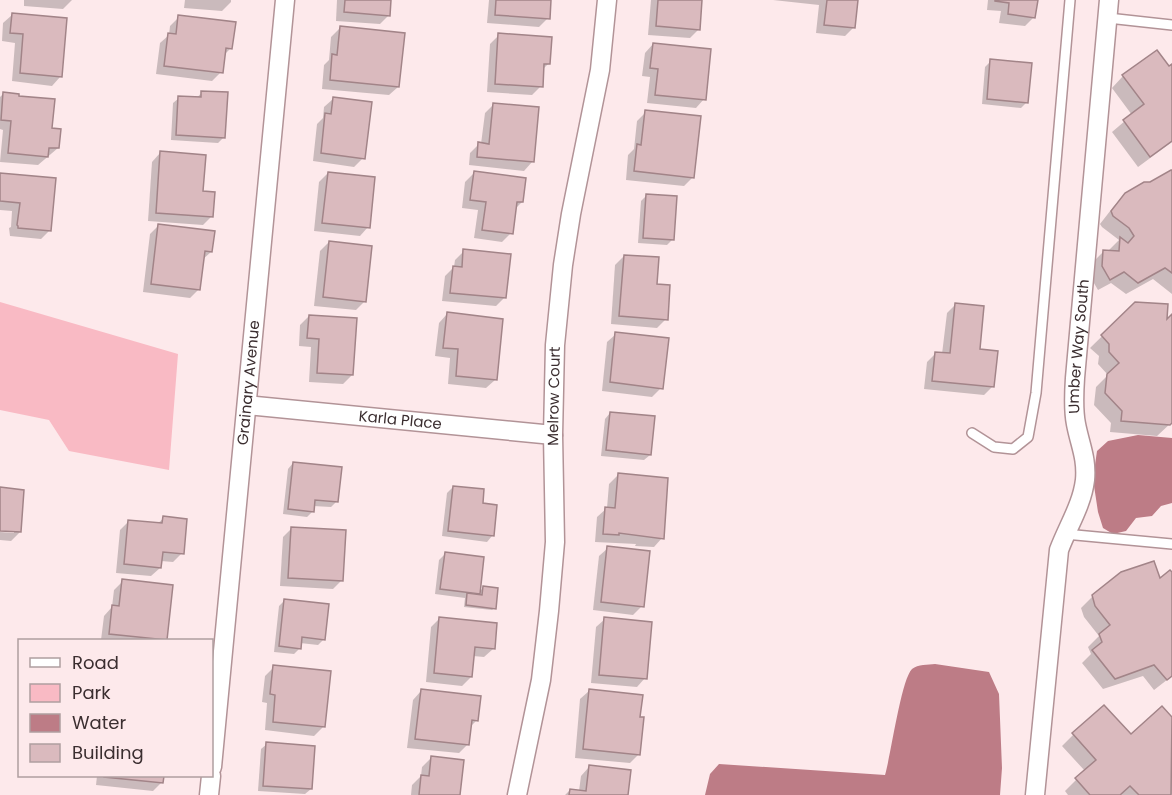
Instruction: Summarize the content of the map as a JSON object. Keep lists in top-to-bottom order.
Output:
{
  "streets": {
    "street": [
      "Umber Way South",
      "Grainary Avenue",
      "Melrow Court",
      "Karla Place"
    ]
  },
  "crossings": [
    ["Grainary Avenue", "Karla Place"],
    ["Melrow Court", "Karla Place"]
  ],
  "legend": [
    "Road",
    "Park",
    "Water",
    "Building"
  ]
}
